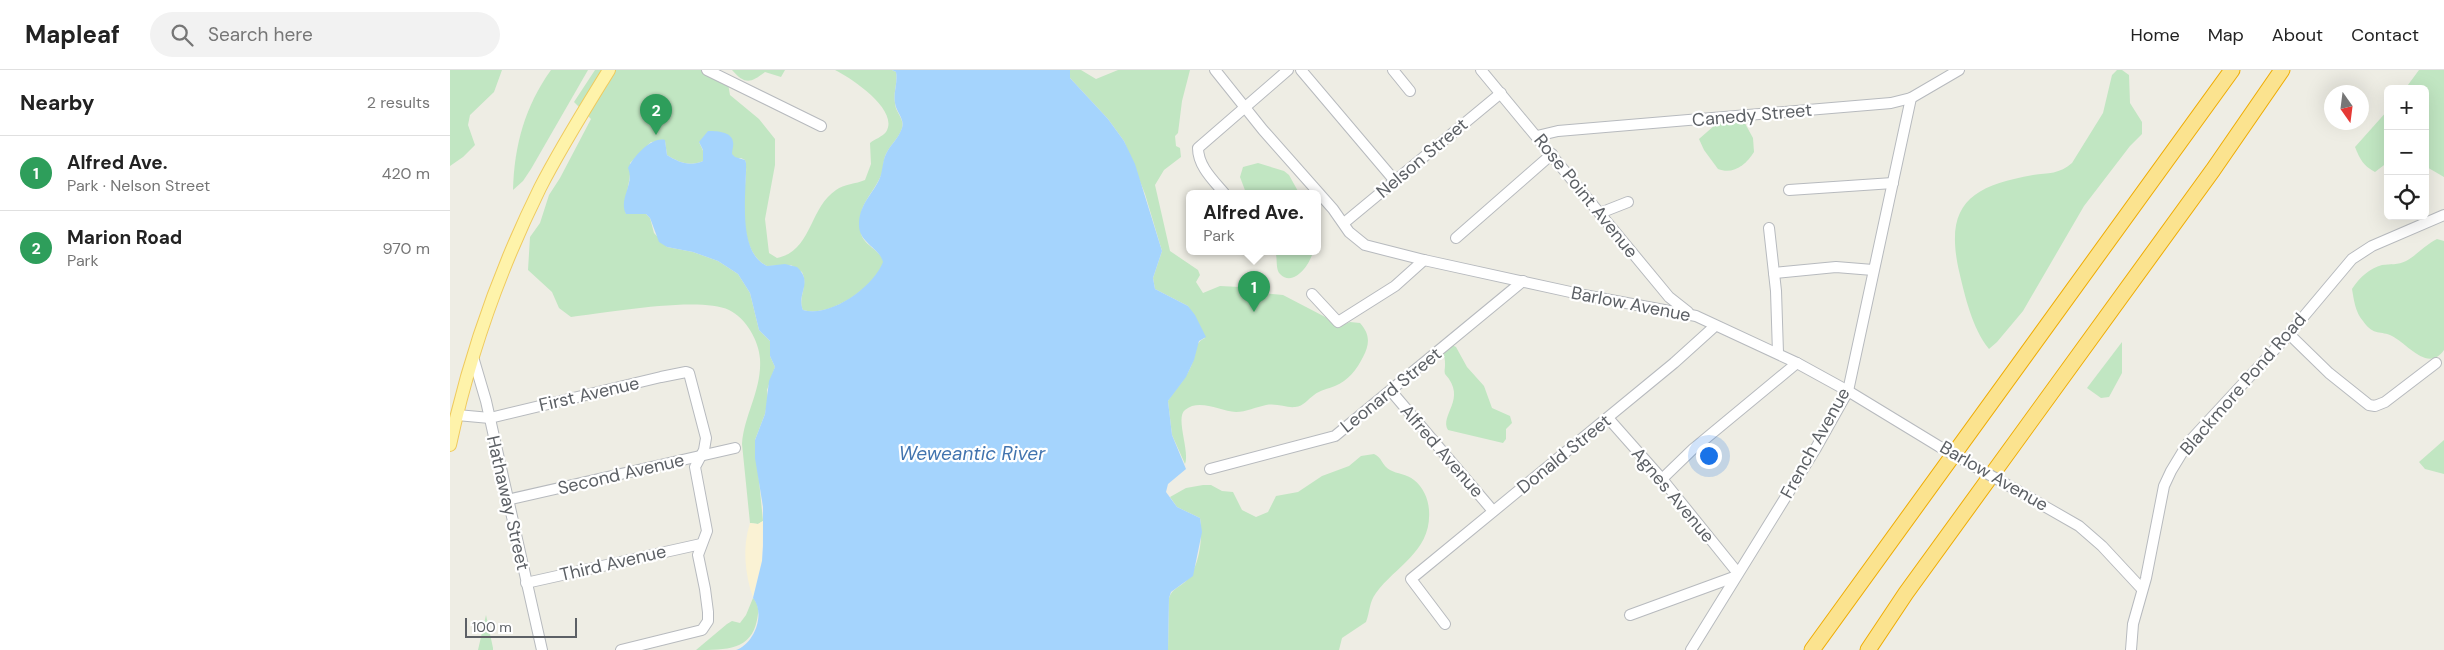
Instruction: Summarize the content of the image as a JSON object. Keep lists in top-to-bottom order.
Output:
{
  "streets": {
    "street": [
      "Canedy Street",
      "Nelson Street",
      "Rose Point Avenue",
      "Barlow Avenue",
      "Blackmore Pond Road",
      "Leonard Street",
      "First Avenue",
      "French Avenue",
      "Alfred Avenue",
      "Donald Street",
      "Second Avenue",
      "Agnes Avenue",
      "Hathaway Street",
      "Third Avenue"
    ]
  },
  "crossings": [
    ["Canedy Street", "Rose Point Avenue"],
    ["Canedy Street", "French Avenue"],
    ["Nelson Street", "Rose Point Avenue"],
    ["Nelson Street", "Barlow Avenue"],
    ["Rose Point Avenue", "Barlow Avenue"],
    ["Barlow Avenue", "Blackmore Pond Road"],
    ["Barlow Avenue", "Leonard Street"],
    ["Barlow Avenue", "French Avenue"],
    ["Barlow Avenue", "Donald Street"],
    ["Leonard Street", "Alfred Avenue"],
    ["First Avenue", "Second Avenue"],
    ["First Avenue", "Hathaway Street"],
    ["French Avenue", "Agnes Avenue"],
    ["Alfred Avenue", "Donald Street"],
    ["Donald Street", "Agnes Avenue"],
    ["Second Avenue", "Hathaway Street"],
    ["Hathaway Street", "Third Avenue"]
  ],
  "water": ["Weweantic River"],
  "scale_bar": "100 m",
  "north": "bottom",
  "page": {
    "header": "Mapleaf",
    "search": "Search here",
    "nav": [
      "Home",
      "Map",
      "About",
      "Contact"
    ],
    "heading": ["Nearby", "2 results"],
    "map_buttons": ["+", "−"],
    "pins": ["2", "1"],
    "list": [
      {
        "mark": "1",
        "name": "Alfred Ave.",
        "note": "Park · Nelson Street",
        "value": "420 m"
      },
      {
        "mark": "2",
        "name": "Marion Road",
        "note": "Park",
        "value": "970 m"
      }
    ],
    "popup": ["Alfred Ave.", "Park"],
    "scale": "100 m"
  }
}
